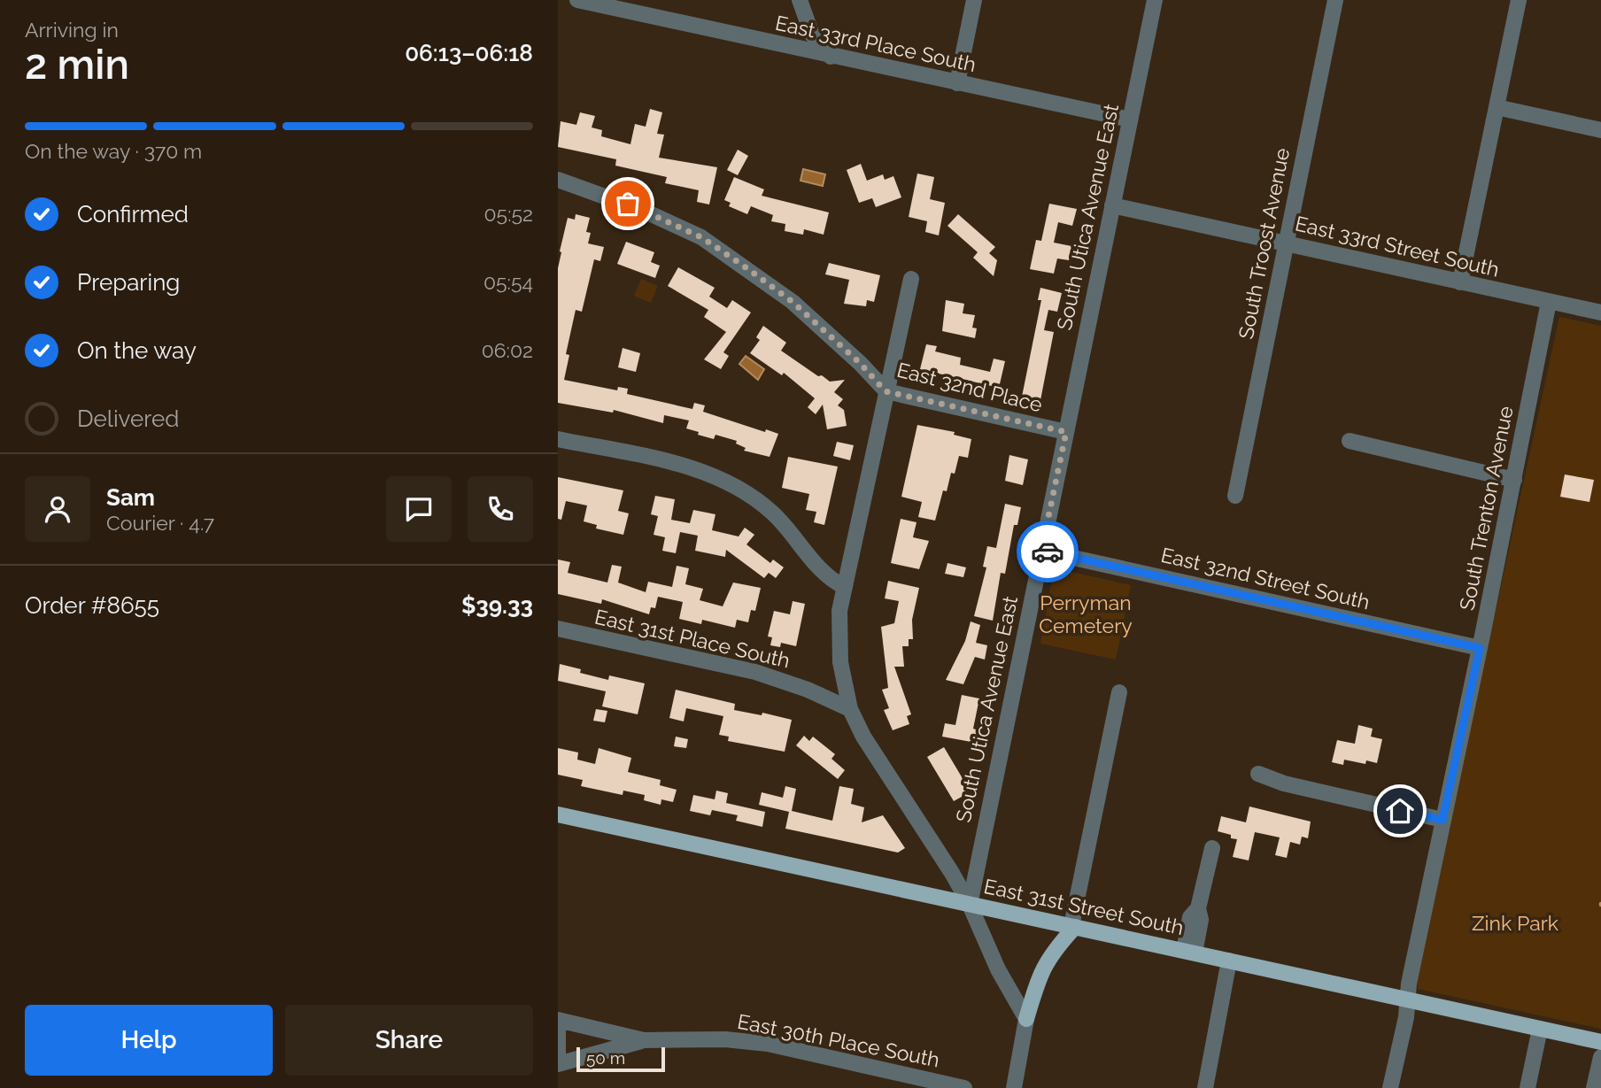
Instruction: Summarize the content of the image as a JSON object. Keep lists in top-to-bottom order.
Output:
{
  "streets": {
    "main road": ["East 31st Street South"],
    "street": [
      "East 33rd Place South",
      "South Utica Avenue East",
      "South Troost Avenue",
      "East 33rd Street South",
      "East 32nd Place",
      "South Trenton Avenue",
      "East 32nd Street South",
      "East 31st Place South",
      "East 30th Place South"
    ]
  },
  "crossings": [
    ["East 33rd Place South", "South Utica Avenue East"],
    ["South Utica Avenue East", "East 33rd Street South"],
    ["South Utica Avenue East", "East 32nd Place"],
    ["South Utica Avenue East", "East 32nd Street South"],
    ["South Utica Avenue East", "East 31st Street South"],
    ["South Troost Avenue", "East 33rd Street South"],
    ["East 33rd Street South", "South Trenton Avenue"],
    ["South Trenton Avenue", "East 32nd Street South"],
    ["South Trenton Avenue", "East 31st Street South"]
  ],
  "parks": ["Perryman Cemetery", "Zink Park"],
  "scale_bar": "50 m",
  "page": {
    "heading": ["2 min", "Arriving in", "06:13–06:18"],
    "panel": [
      "Sam",
      "Courier · 4.7",
      "Order #8655",
      "$39.33"
    ],
    "bar": "On the way · 370 m",
    "list": [
      ["Confirmed", "05:52"],
      ["Preparing", "05:54"],
      ["On the way", "06:02"],
      "Delivered"
    ],
    "buttons": ["Help", "Share"],
    "scale": "50 m"
  }
}
